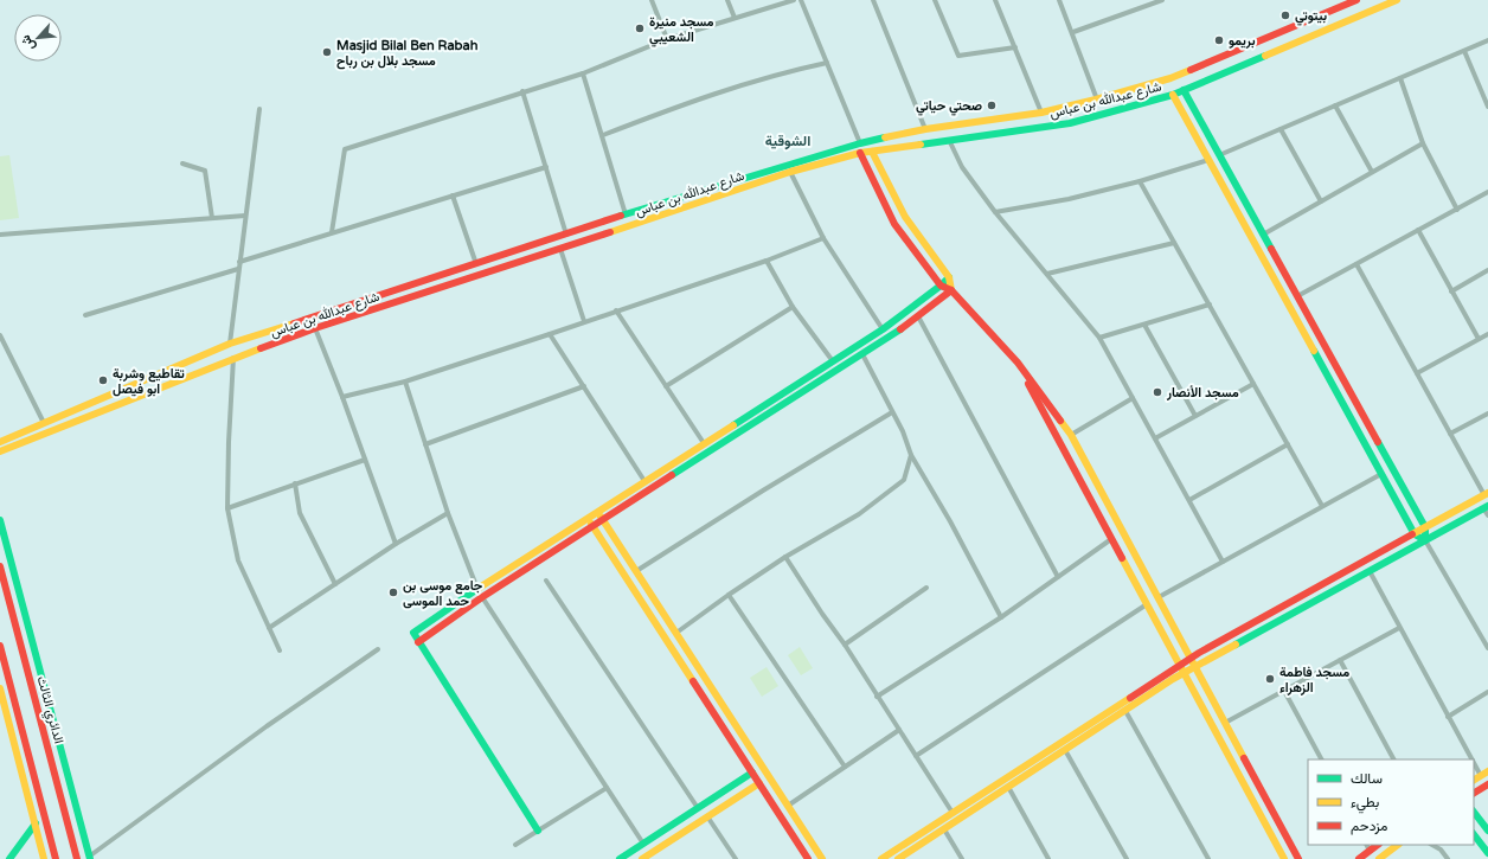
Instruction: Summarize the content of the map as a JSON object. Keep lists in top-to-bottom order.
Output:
{
  "streets": {
    "main road": ["شارع عبدالله بن عباس", "الدائري الثالث"]
  },
  "districts": ["الشوقية"],
  "places": [
    "بيتوتي",
    "مسجد منيرة الشعيبي",
    "بريمو",
    "Masjid Bilal Ben Rabah مسجد بلال بن رباح",
    "صحتي حياتي",
    "تقاطيع وشربة ابو فيصل",
    "مسجد الأنصار",
    "جامع موسى بن حمد الموسى",
    "مسجد فاطمة الزهراء"
  ],
  "legend": ["سالك", "بطيء", "مزدحم"],
  "north": "bottom left"
}
